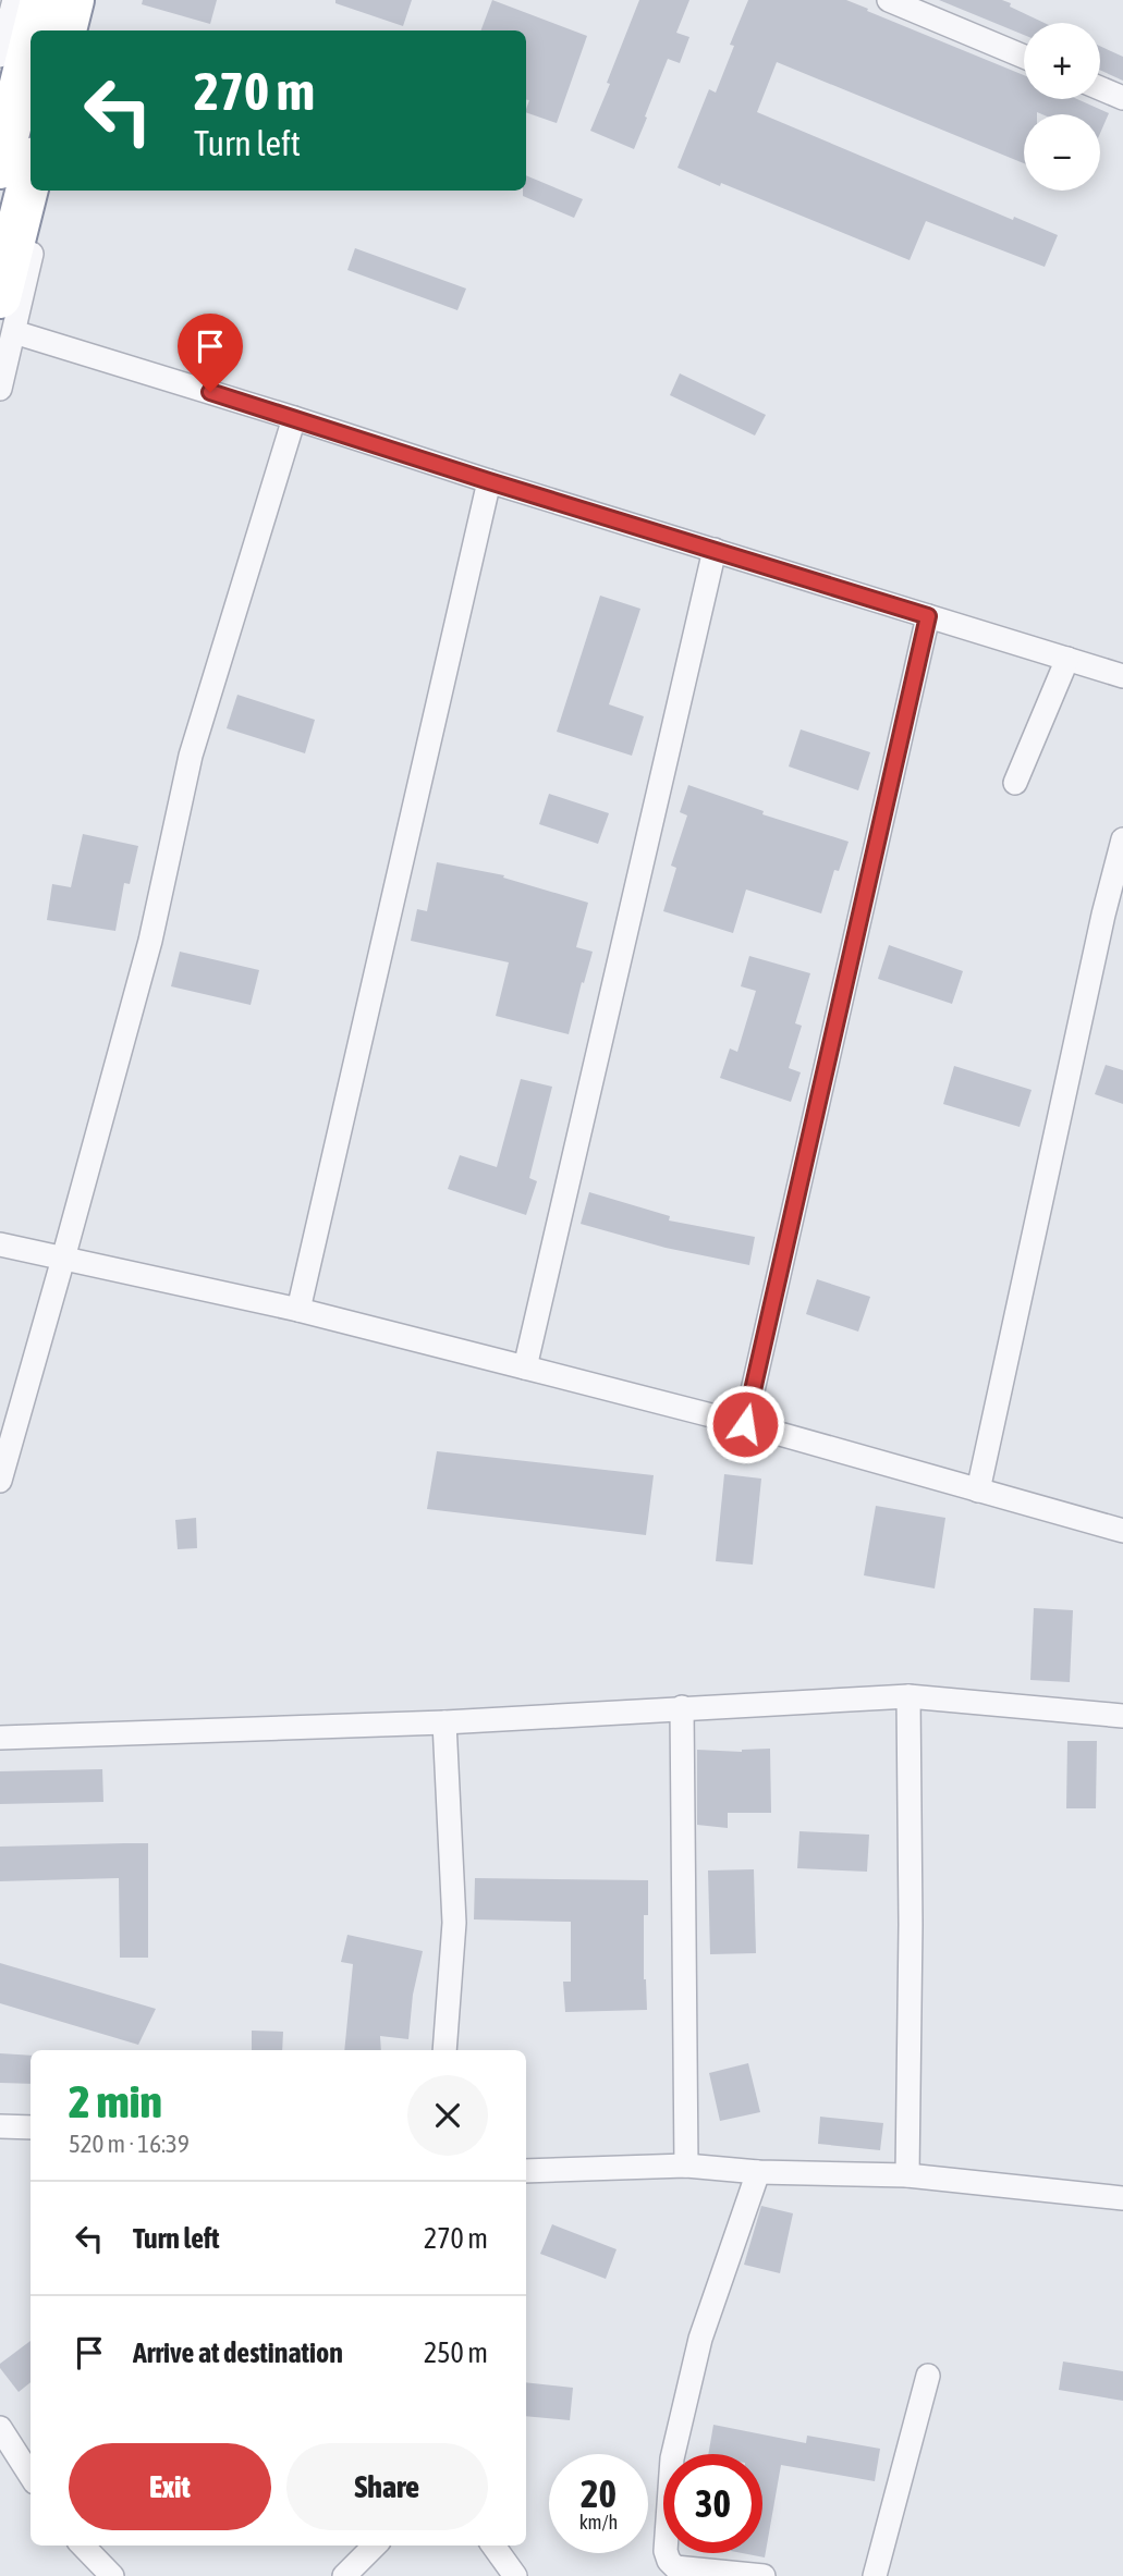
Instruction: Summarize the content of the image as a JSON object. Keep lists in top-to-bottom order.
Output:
{
  "page": {
    "map_buttons": ["+", "−"],
    "turn": ["270 m", "Turn left"],
    "heading": ["2 min", "520 m · 16:39"],
    "list": [
      {
        "name": "Turn left",
        "value": "270 m"
      },
      {
        "name": "Arrive at destination",
        "value": "250 m"
      }
    ],
    "buttons": ["Exit", "Share"],
    "speed": "20 km/h",
    "limit": "30"
  }
}
